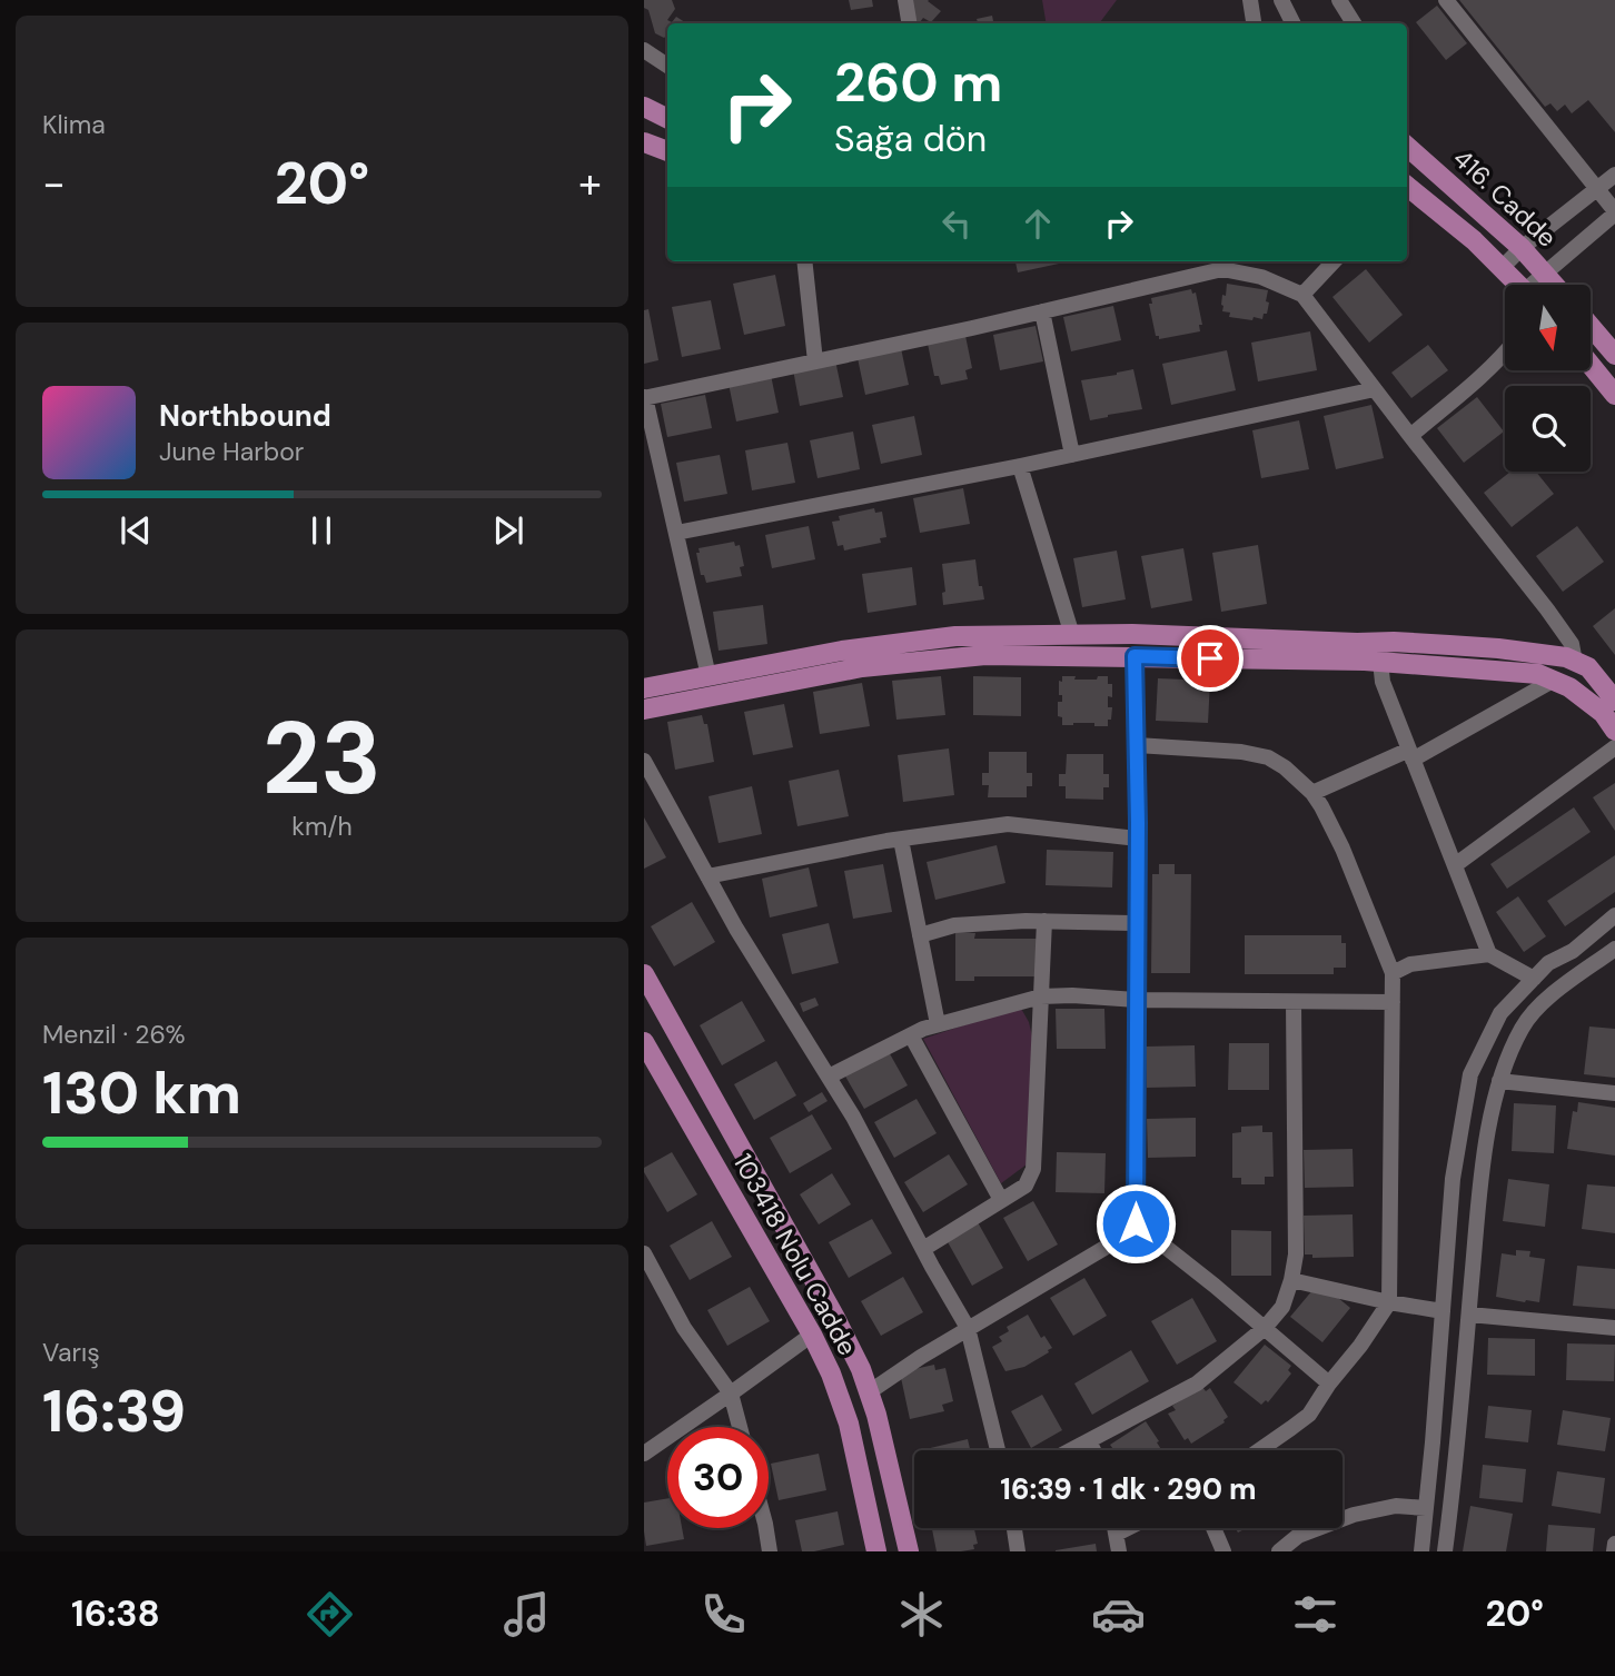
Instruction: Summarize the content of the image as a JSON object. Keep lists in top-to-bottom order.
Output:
{
  "streets": {
    "main road": ["416. Cadde", "103418 Nolu Cadde"]
  },
  "north": "bottom",
  "page": {
    "tile": [
      "Klima",
      ["23", "km/h"],
      ["Menzil · 26%", "130 km"],
      ["Varış", "16:39"]
    ],
    "turn": ["260 m", "Sağa dön"],
    "heat": ["−", "20°", "+"],
    "song": ["Northbound", "June Harbor"],
    "limit": "30",
    "trip": "16:39 · 1 dk · 290 m",
    "tabs": ["16:38", "20°"]
  }
}
